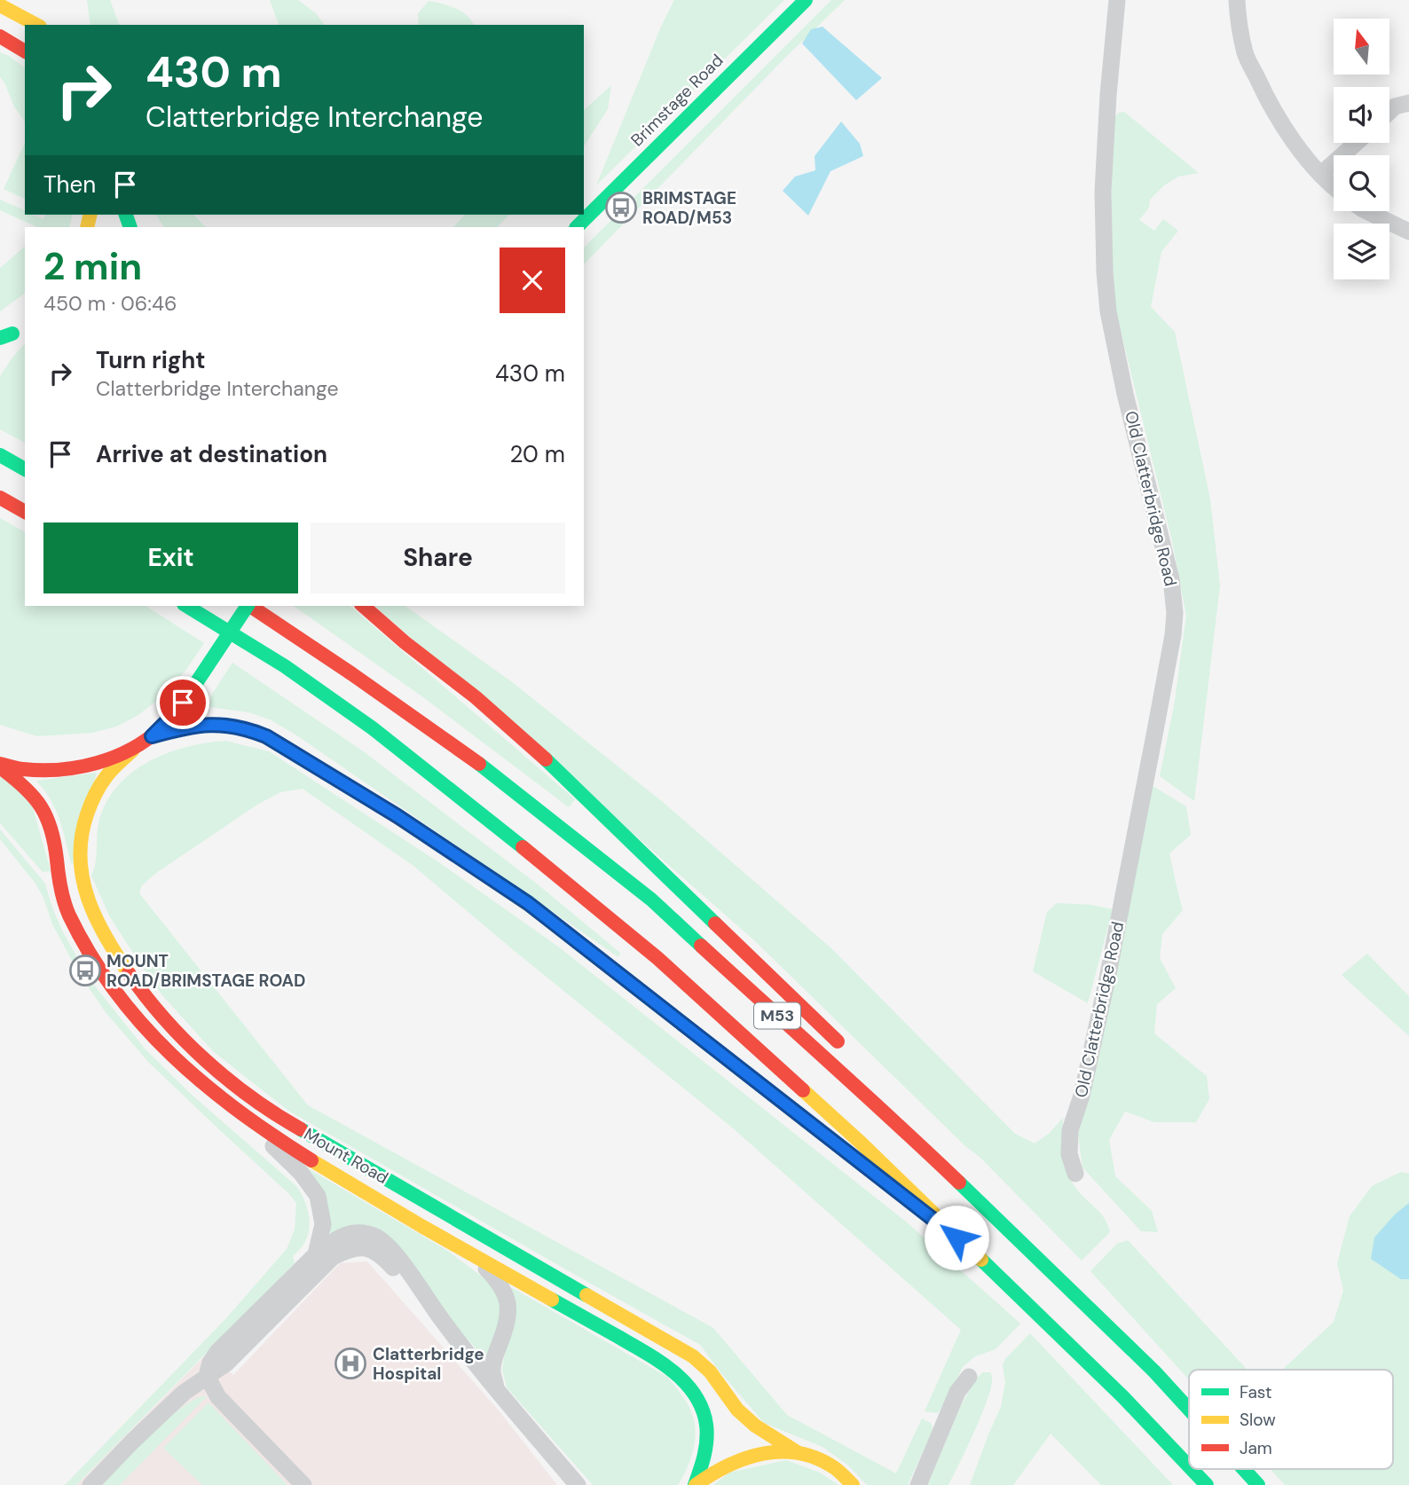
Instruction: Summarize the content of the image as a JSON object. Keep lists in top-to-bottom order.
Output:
{
  "streets": {
    "main road": ["Brimstage Road", "M53", "Mount Road"],
    "street": ["Old Clatterbridge Road"]
  },
  "places": {
    "bus stop": ["BRIMSTAGE ROAD/M53", "MOUNT ROAD/BRIMSTAGE ROAD"],
    "hospital": ["Clatterbridge Hospital"]
  },
  "legend": ["Fast", "Slow", "Jam"],
  "north": "top",
  "page": {
    "turn": ["430 m", "Clatterbridge Interchange"],
    "then": "Then",
    "heading": ["2 min", "450 m · 06:46"],
    "list": [
      {
        "name": "Turn right",
        "note": "Clatterbridge Interchange",
        "value": "430 m"
      },
      {
        "name": "Arrive at destination",
        "value": "20 m"
      }
    ],
    "buttons": ["Exit", "Share"]
  }
}
